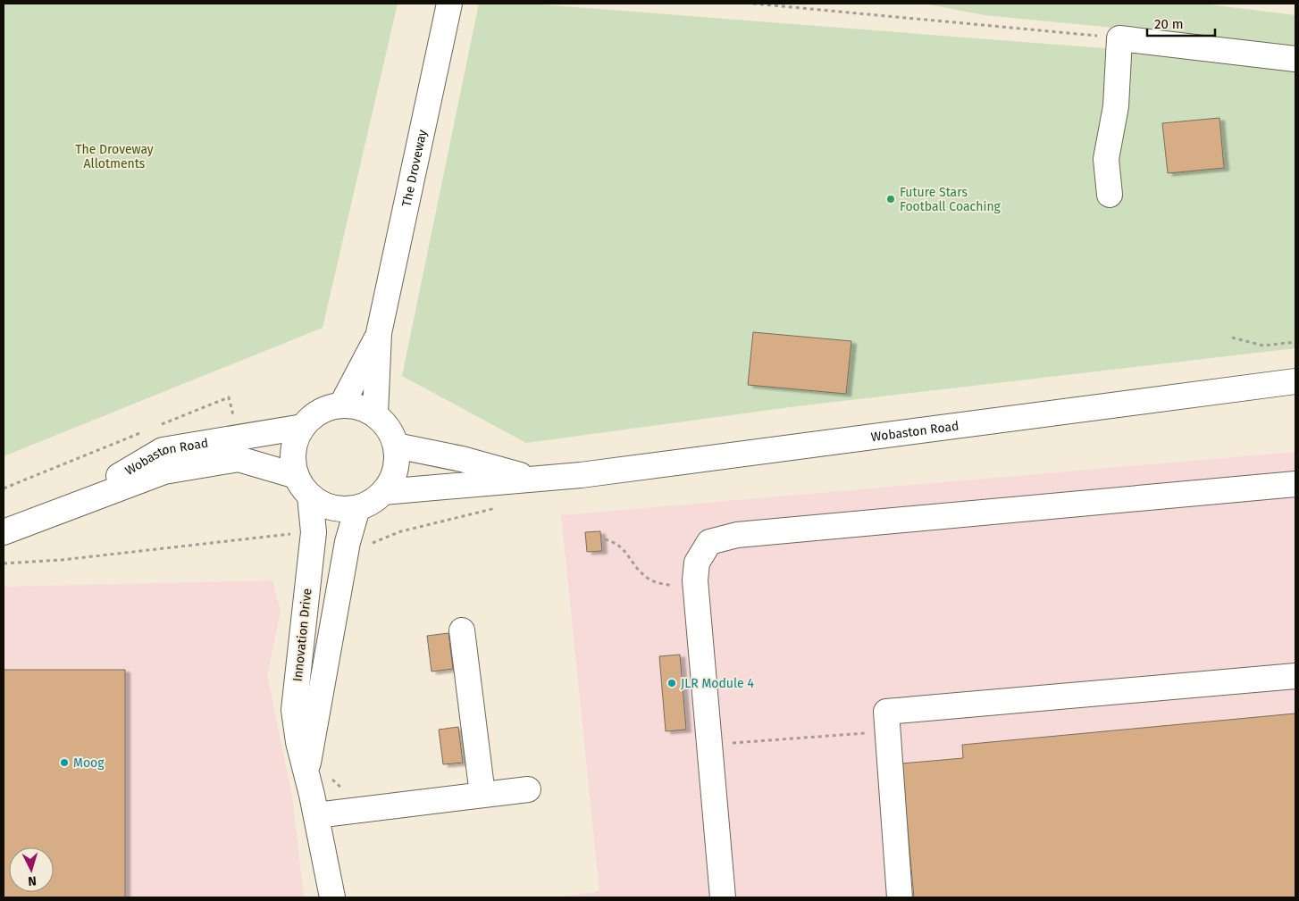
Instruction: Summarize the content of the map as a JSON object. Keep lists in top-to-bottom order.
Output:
{
  "streets": {
    "street": ["The Droveway", "Wobaston Road", "Innovation Drive"]
  },
  "crossings": [
    ["The Droveway", "Wobaston Road"],
    ["The Droveway", "Innovation Drive"],
    ["Wobaston Road", "Innovation Drive"]
  ],
  "parks": ["The Droveway Allotments"],
  "places": ["Future Stars Football Coaching", "JLR Module 4", "Moog"],
  "scale_bar": "20 m",
  "north": "bottom"
}
